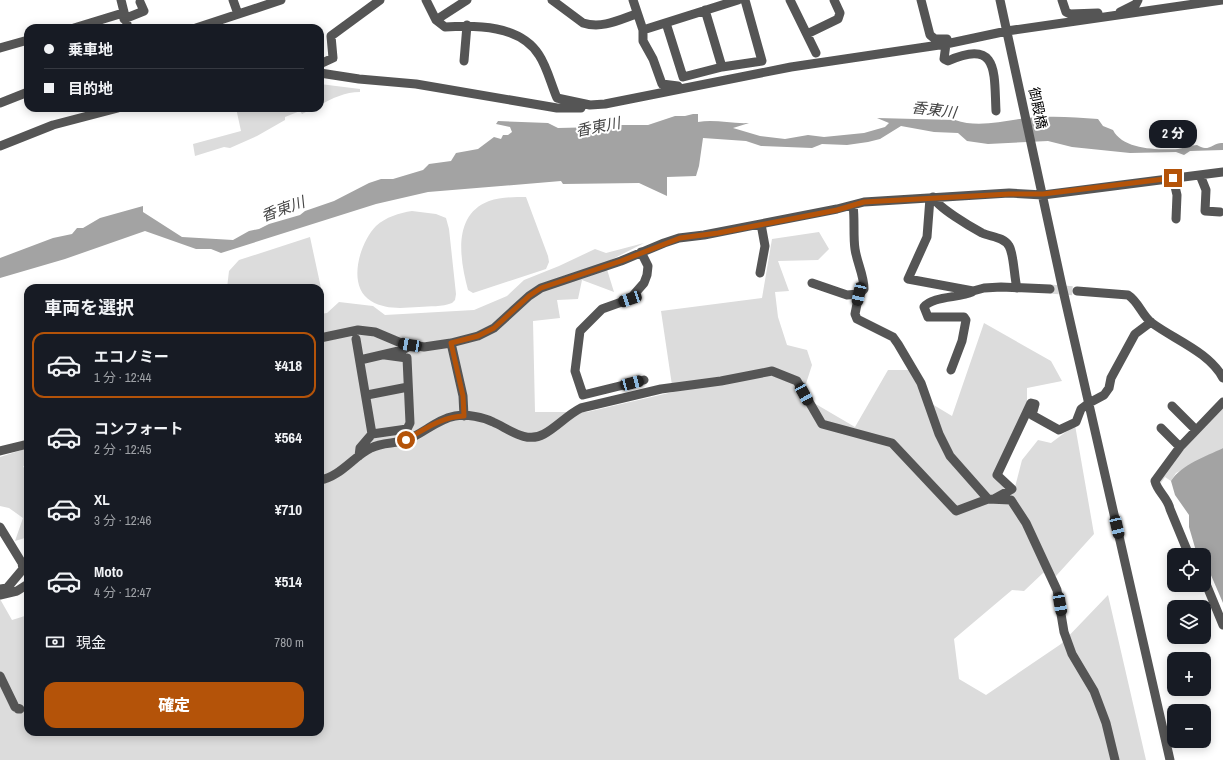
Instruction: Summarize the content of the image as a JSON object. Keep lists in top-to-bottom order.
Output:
{
  "streets": {
    "street": ["御殿橋"]
  },
  "water": ["香東川"],
  "page": {
    "banner": ["乗車地", "目的地"],
    "bubble": "2 分",
    "heading": "車両を選択",
    "list": [
      {
        "name": "エコノミー",
        "note": "1 分 · 12:44",
        "value": "¥418"
      },
      {
        "name": "コンフォート",
        "note": "2 分 · 12:45",
        "value": "¥564"
      },
      {
        "name": "XL",
        "note": "3 分 · 12:46",
        "value": "¥710"
      },
      {
        "name": "Moto",
        "note": "4 分 · 12:47",
        "value": "¥514"
      }
    ],
    "map_buttons": ["+", "−"],
    "pay": ["現金", "780 m"],
    "buttons": "確定"
  }
}
